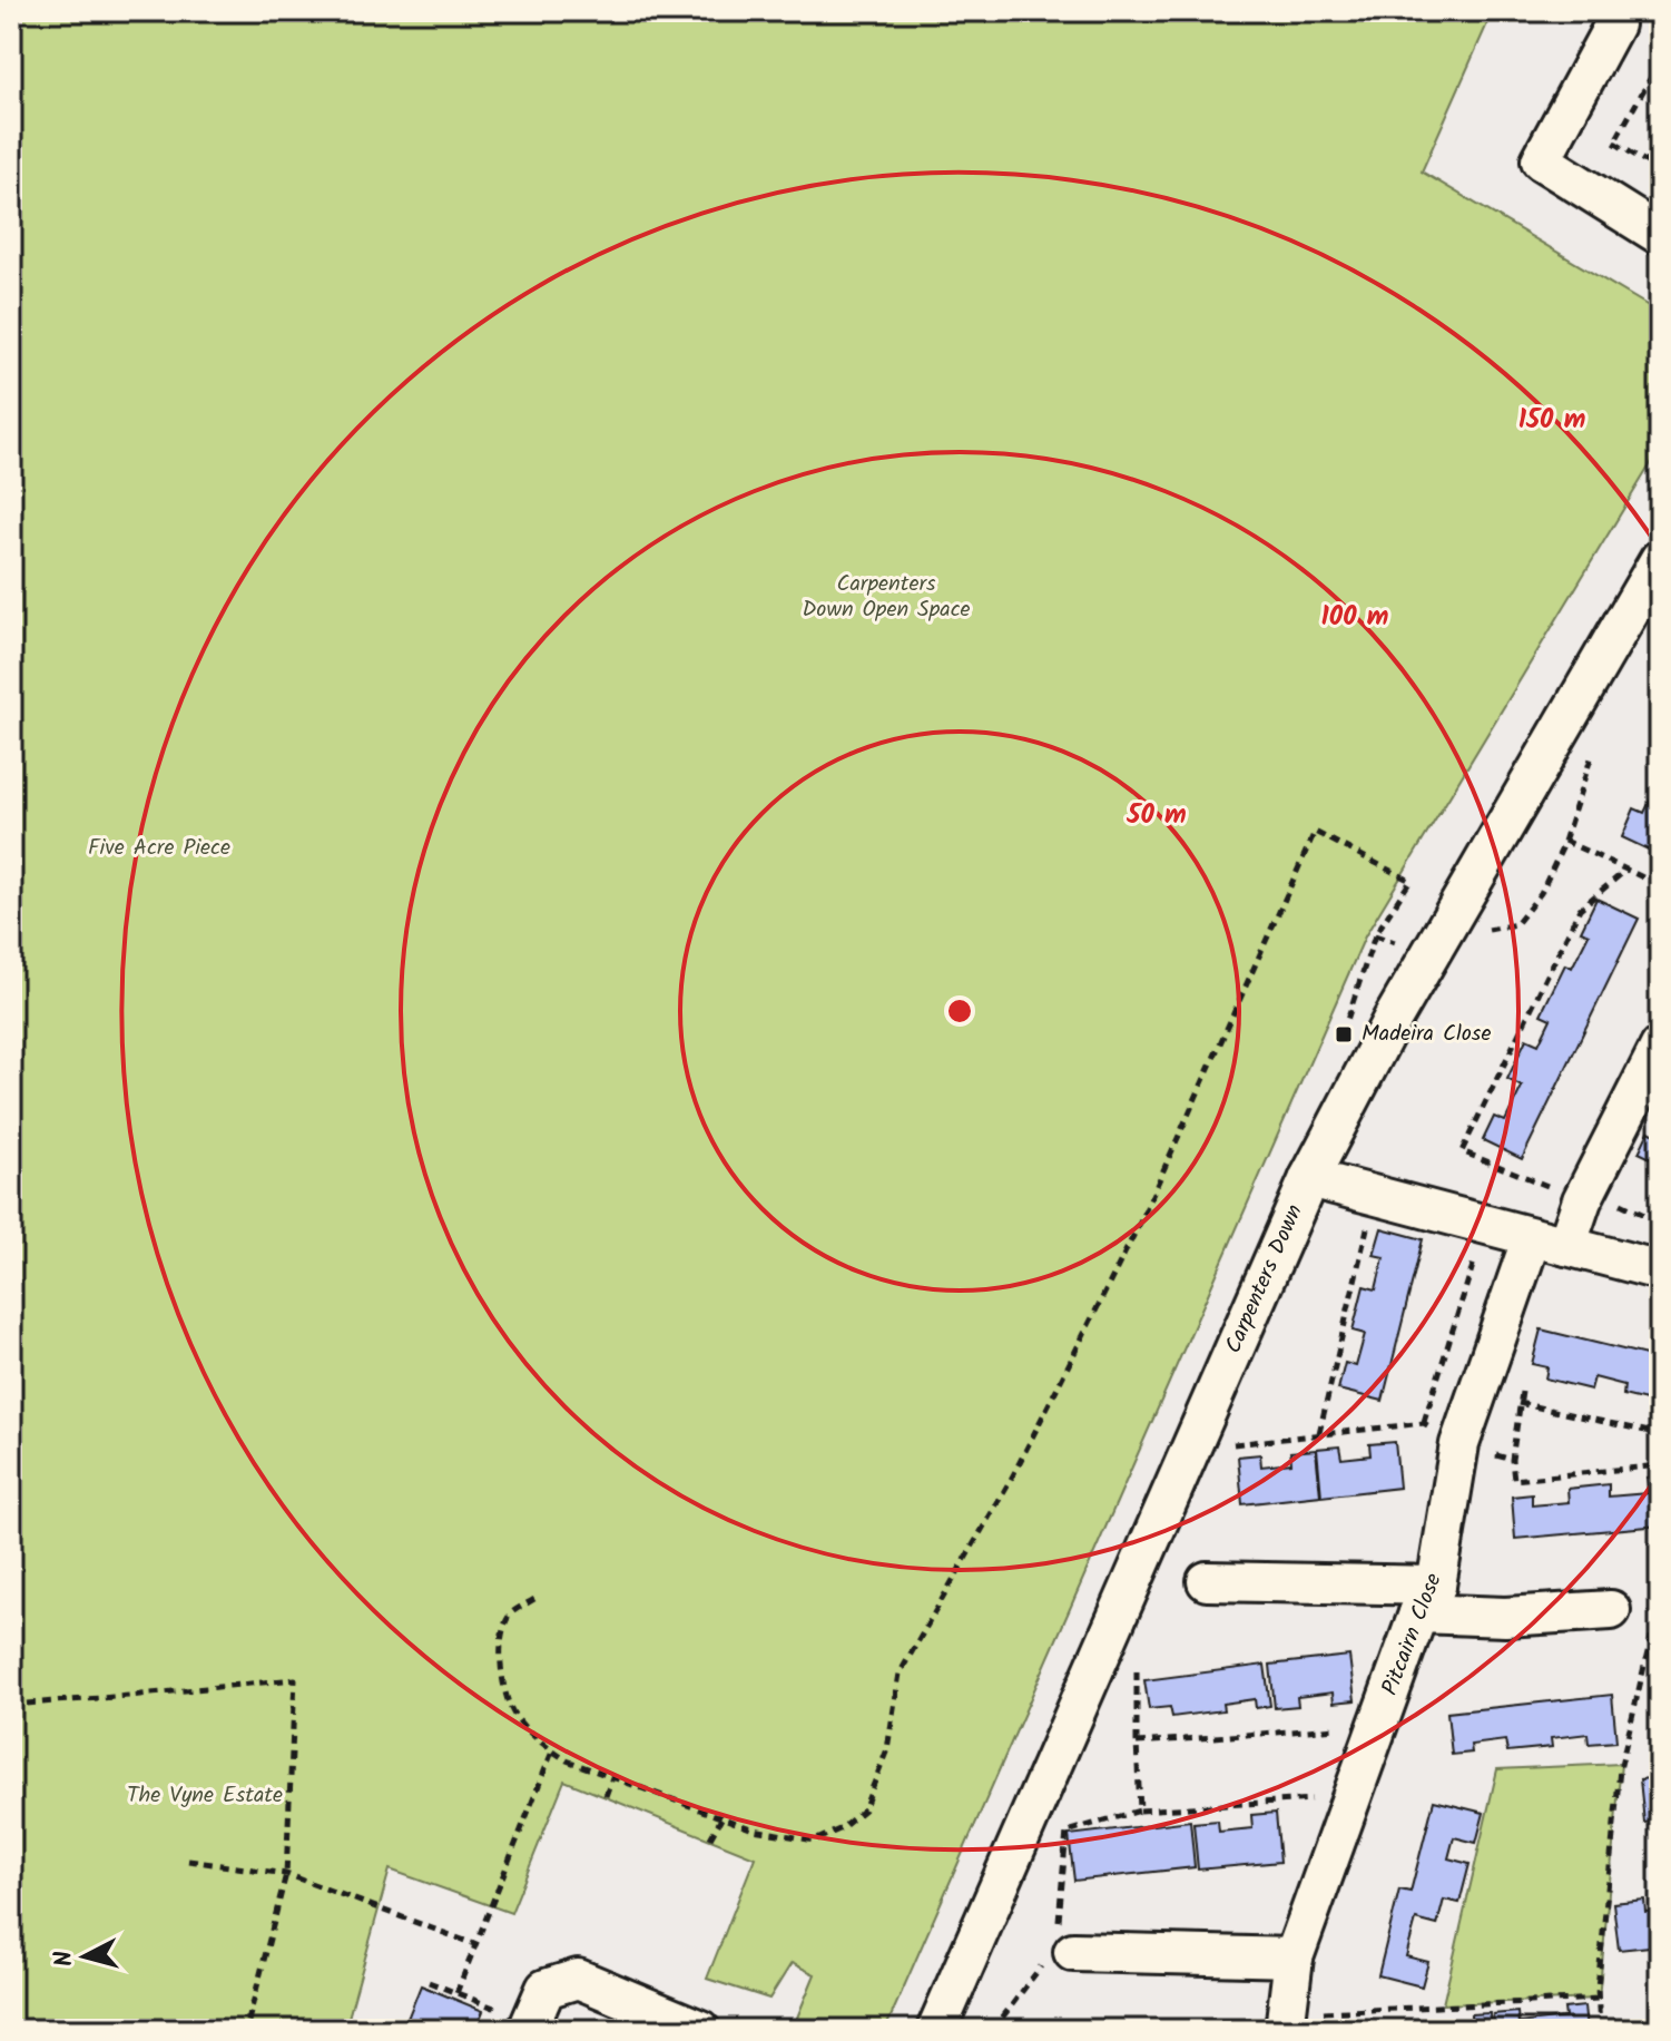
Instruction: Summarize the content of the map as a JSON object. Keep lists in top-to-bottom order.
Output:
{
  "streets": {
    "street": ["Carpenters Down", "Pitcairn Close"]
  },
  "parks": ["Carpenters Down Open Space", "Five Acre Piece", "The Vyne Estate"],
  "places": {
    "transit": ["Madeira Close"]
  },
  "north": "left",
  "rings": ["150 m", "100 m", "50 m"]
}
